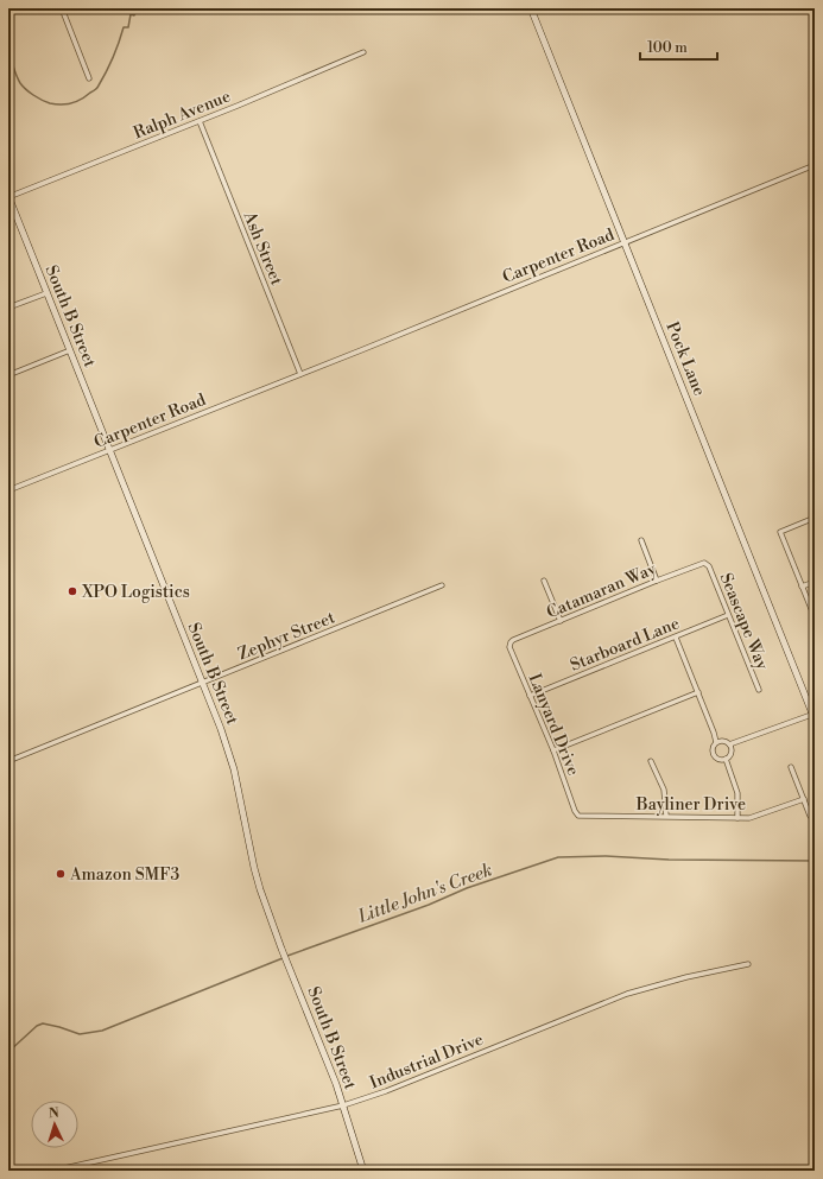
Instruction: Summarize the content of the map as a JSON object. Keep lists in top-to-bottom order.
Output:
{
  "streets": {
    "street": [
      "Ralph Avenue",
      "Ash Street",
      "Carpenter Road",
      "South B Street",
      "Pock Lane",
      "Catamaran Way",
      "Seascape Way",
      "Zephyr Street",
      "Starboard Lane",
      "Lanyard Drive",
      "Bayliner Drive",
      "Industrial Drive"
    ]
  },
  "crossings": [
    ["Ralph Avenue", "Ash Street"],
    ["Ralph Avenue", "South B Street"],
    ["Ash Street", "Carpenter Road"],
    ["Carpenter Road", "South B Street"],
    ["Carpenter Road", "Pock Lane"],
    ["South B Street", "Zephyr Street"],
    ["South B Street", "Industrial Drive"],
    ["Catamaran Way", "Seascape Way"],
    ["Catamaran Way", "Lanyard Drive"],
    ["Seascape Way", "Starboard Lane"],
    ["Starboard Lane", "Lanyard Drive"],
    ["Lanyard Drive", "Bayliner Drive"]
  ],
  "water": ["Little John's Creek"],
  "places": ["XPO Logistics", "Amazon SMF3"],
  "scale_bar": "100 m",
  "north": "top"
}
